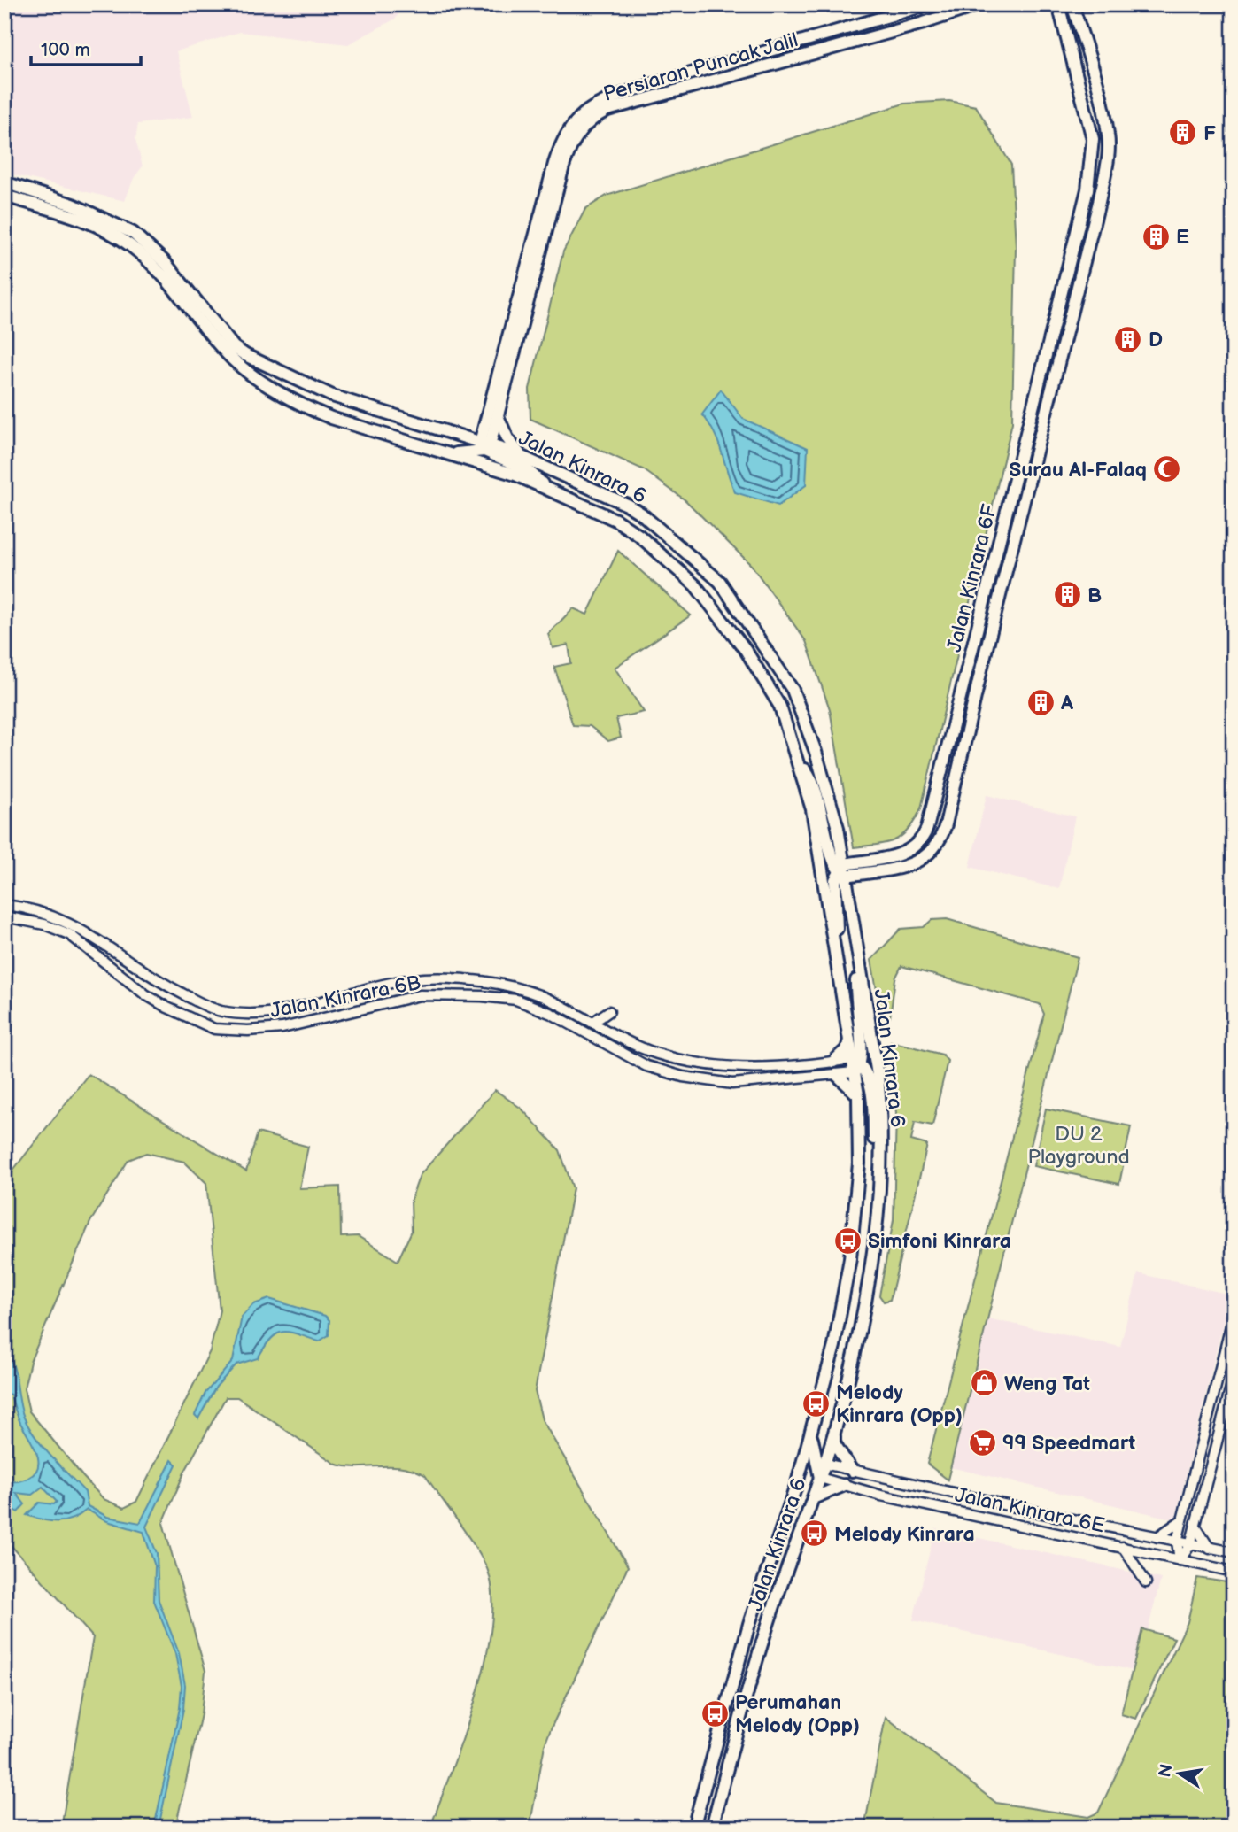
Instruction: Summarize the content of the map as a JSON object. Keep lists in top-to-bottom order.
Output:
{
  "streets": {
    "main road": ["Persiaran Puncak Jalil", "Jalan Kinrara 6", "Jalan Kinrara 6F"],
    "street": ["Jalan Kinrara 6B", "Jalan Kinrara 6E"]
  },
  "crossings": [
    ["Persiaran Puncak Jalil", "Jalan Kinrara 6"],
    ["Jalan Kinrara 6", "Jalan Kinrara 6F"],
    ["Jalan Kinrara 6", "Jalan Kinrara 6B"],
    ["Jalan Kinrara 6", "Jalan Kinrara 6E"]
  ],
  "parks": ["DU 2 Playground"],
  "places": {
    "building": [
      "F",
      "E",
      "D",
      "B",
      "A"
    ],
    "mosque": ["Surau Al-Falaq"],
    "bus stop": [
      "Simfoni Kinrara",
      "Melody Kinrara (Opp)",
      "Melody Kinrara",
      "Perumahan Melody (Opp)"
    ],
    "shop": ["Weng Tat"],
    "supermarket": ["99 Speedmart"]
  },
  "scale_bar": "100 m",
  "north": "left"
}
